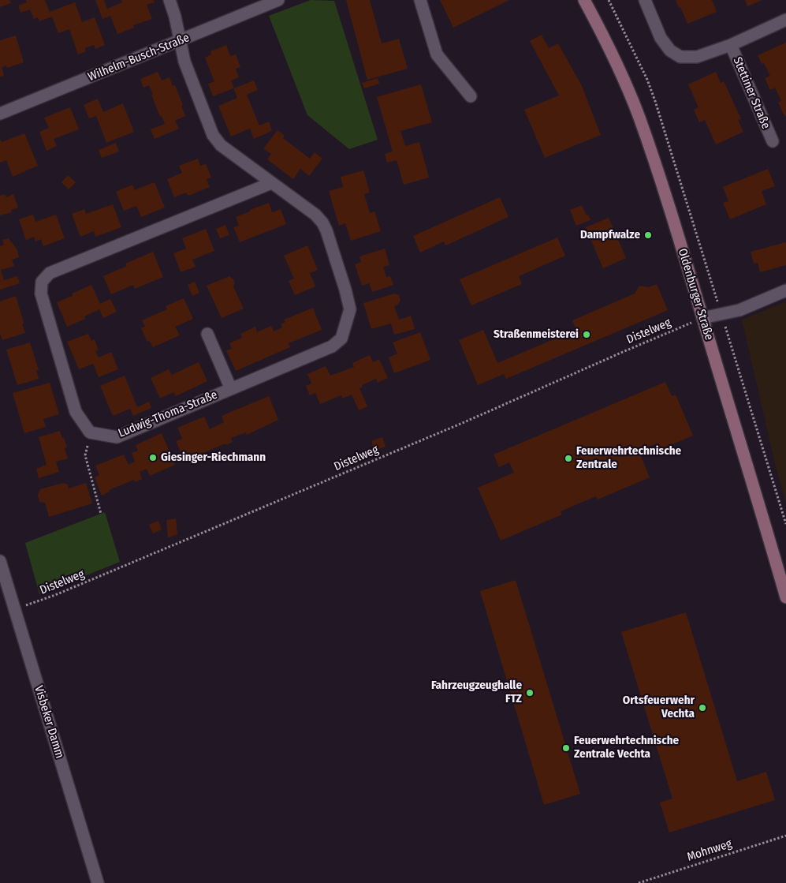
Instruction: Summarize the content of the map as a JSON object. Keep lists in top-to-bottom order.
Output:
{
  "streets": {
    "main road": ["Oldenburger Straße"],
    "street": [
      "Wilhelm-Busch-Straße",
      "Stettiner Straße",
      "Ludwig-Thoma-Straße",
      "Visbeker Damm"
    ],
    "path": ["Distelweg", "Mohnweg"]
  },
  "crossings": [
    ["Wilhelm-Busch-Straße", "Ludwig-Thoma-Straße"],
    ["Oldenburger Straße", "Distelweg"],
    ["Distelweg", "Visbeker Damm"]
  ],
  "places": [
    "Dampfwalze",
    "Straßenmeisterei",
    "Giesinger-Riechmann",
    "Feuerwehrtechnische Zentrale",
    "Fahrzeugzeughalle FTZ",
    "Ortsfeuerwehr Vechta",
    "Feuerwehrtechnische Zentrale Vechta"
  ]
}
